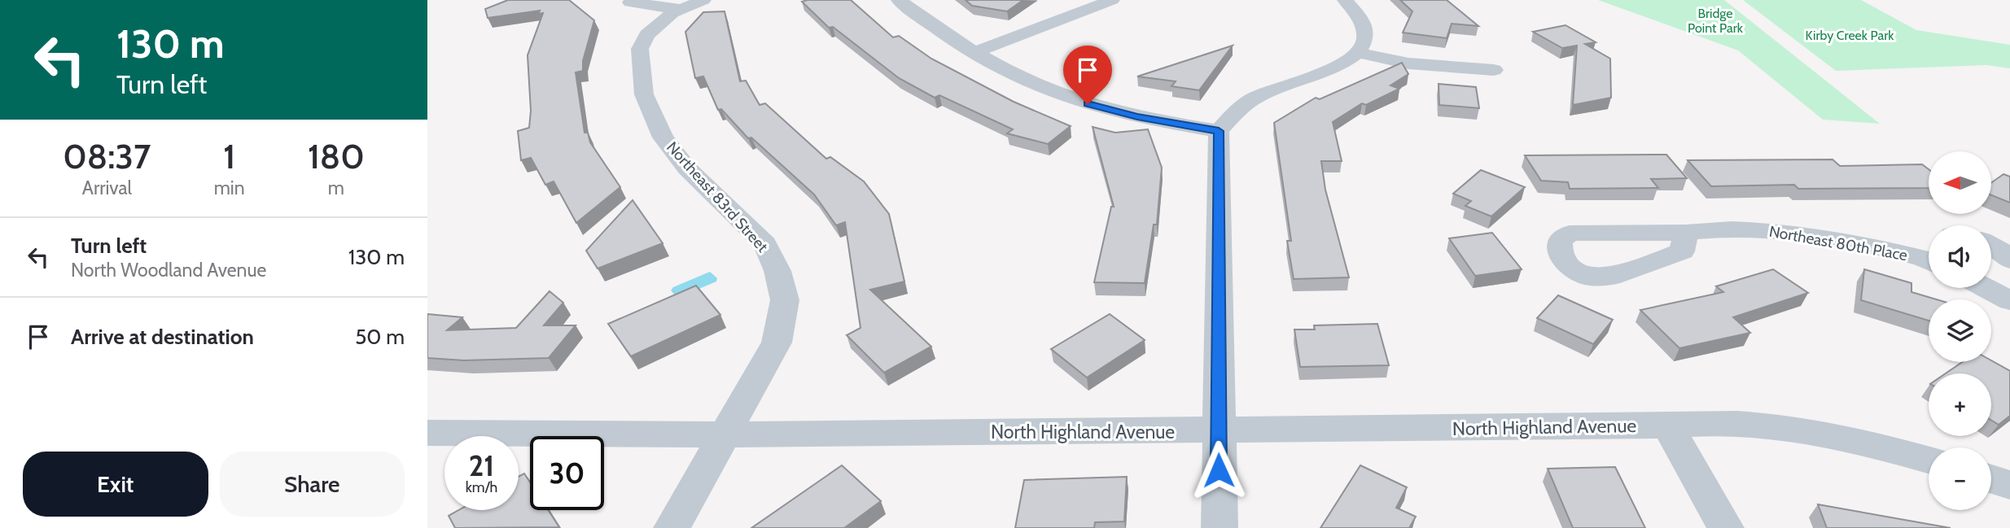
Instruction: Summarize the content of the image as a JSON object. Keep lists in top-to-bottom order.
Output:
{
  "streets": {
    "street": ["Northeast 83rd Street", "Northeast 80th Place", "North Highland Avenue"]
  },
  "crossings": [
    ["Northeast 83rd Street", "North Highland Avenue"]
  ],
  "parks": ["Bridge Point Park", "Kirby Creek Park"],
  "north": "left",
  "page": {
    "turn": ["130 m", "Turn left"],
    "eta": [
      "08:37",
      "Arrival",
      "1",
      "min",
      "180",
      "m"
    ],
    "map_buttons": ["+", "−"],
    "list": [
      {
        "name": "Turn left",
        "note": "North Woodland Avenue",
        "value": "130 m"
      },
      {
        "name": "Arrive at destination",
        "value": "50 m"
      }
    ],
    "speed": "21 km/h",
    "limit": "30",
    "buttons": ["Exit", "Share"]
  }
}
